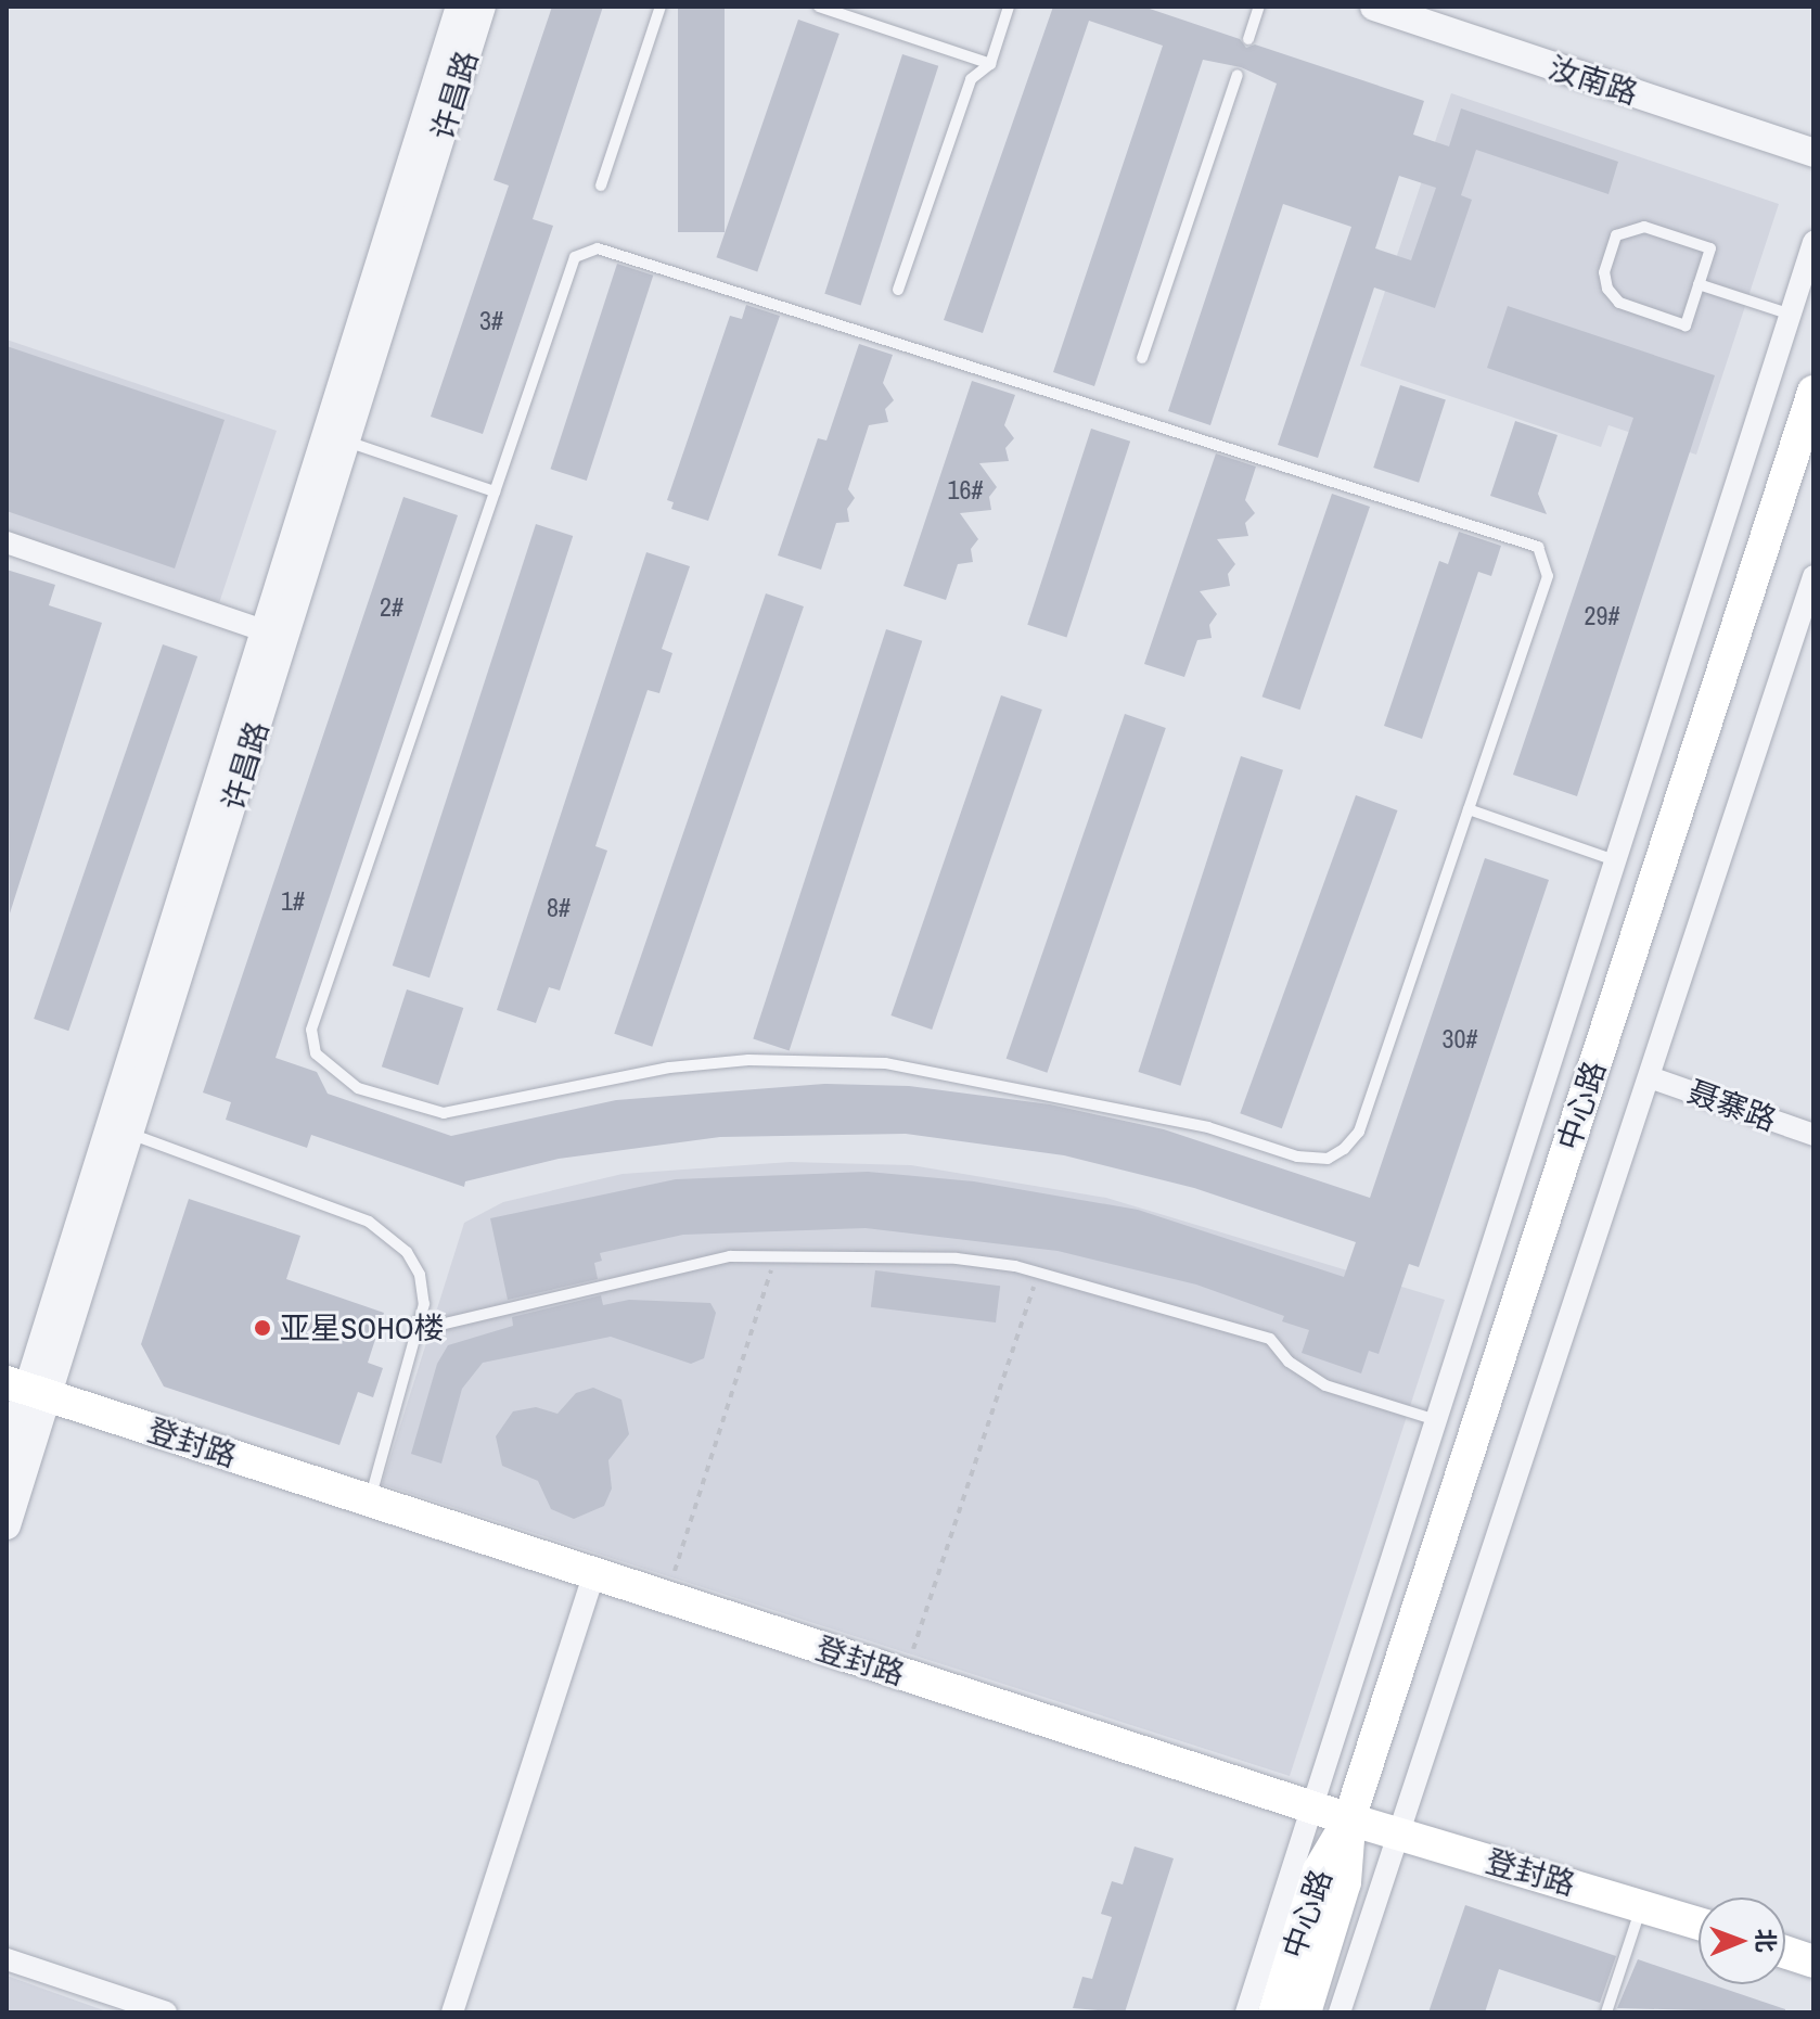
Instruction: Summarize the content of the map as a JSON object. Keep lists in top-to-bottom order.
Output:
{
  "streets": {
    "main road": ["中心路", "登封路"],
    "street": ["汝南路", "许昌路", "聂寨路"]
  },
  "crossings": [
    ["许昌路", "登封路"],
    ["中心路", "登封路"]
  ],
  "places": ["亚星SOHO楼"],
  "house_numbers": [
    "3#",
    "16#",
    "2#",
    "29#",
    "1#",
    "8#",
    "30#"
  ],
  "north": "right"
}
